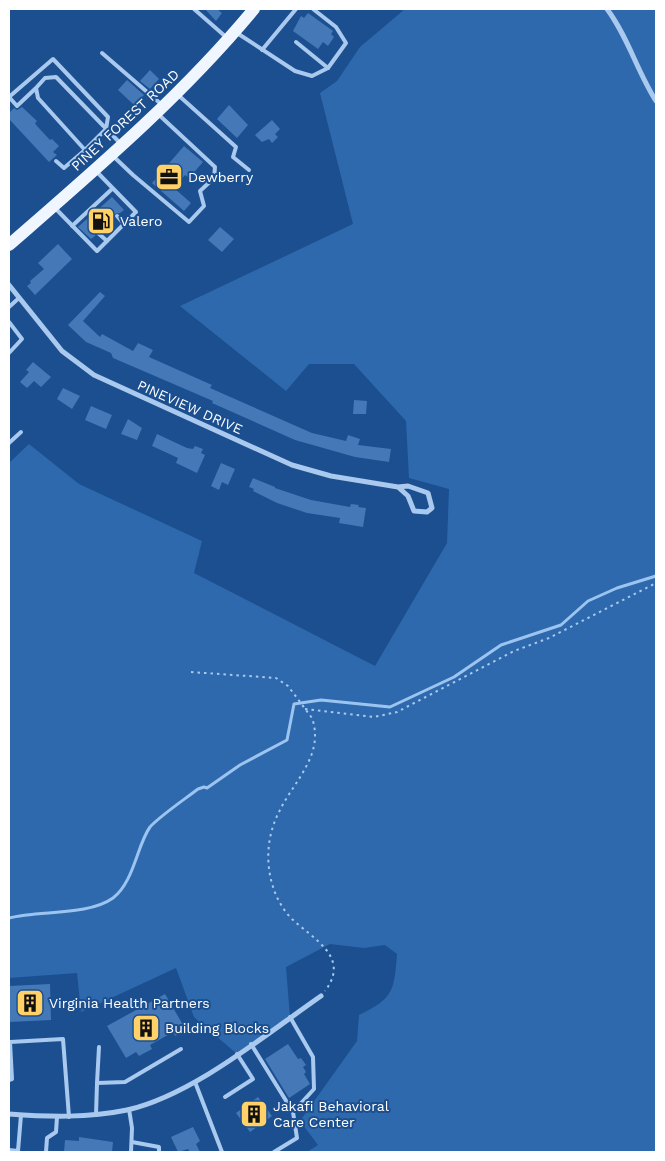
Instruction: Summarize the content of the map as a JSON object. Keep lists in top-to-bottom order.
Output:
{
  "streets": {
    "main road": ["PINEY FOREST ROAD"],
    "street": ["PINEVIEW DRIVE"]
  },
  "places": {
    "office": ["Dewberry"],
    "fuel station": ["Valero"],
    "building": ["Virginia Health Partners", "Building Blocks", "Jakafi Behavioral Care Center"]
  }
}
